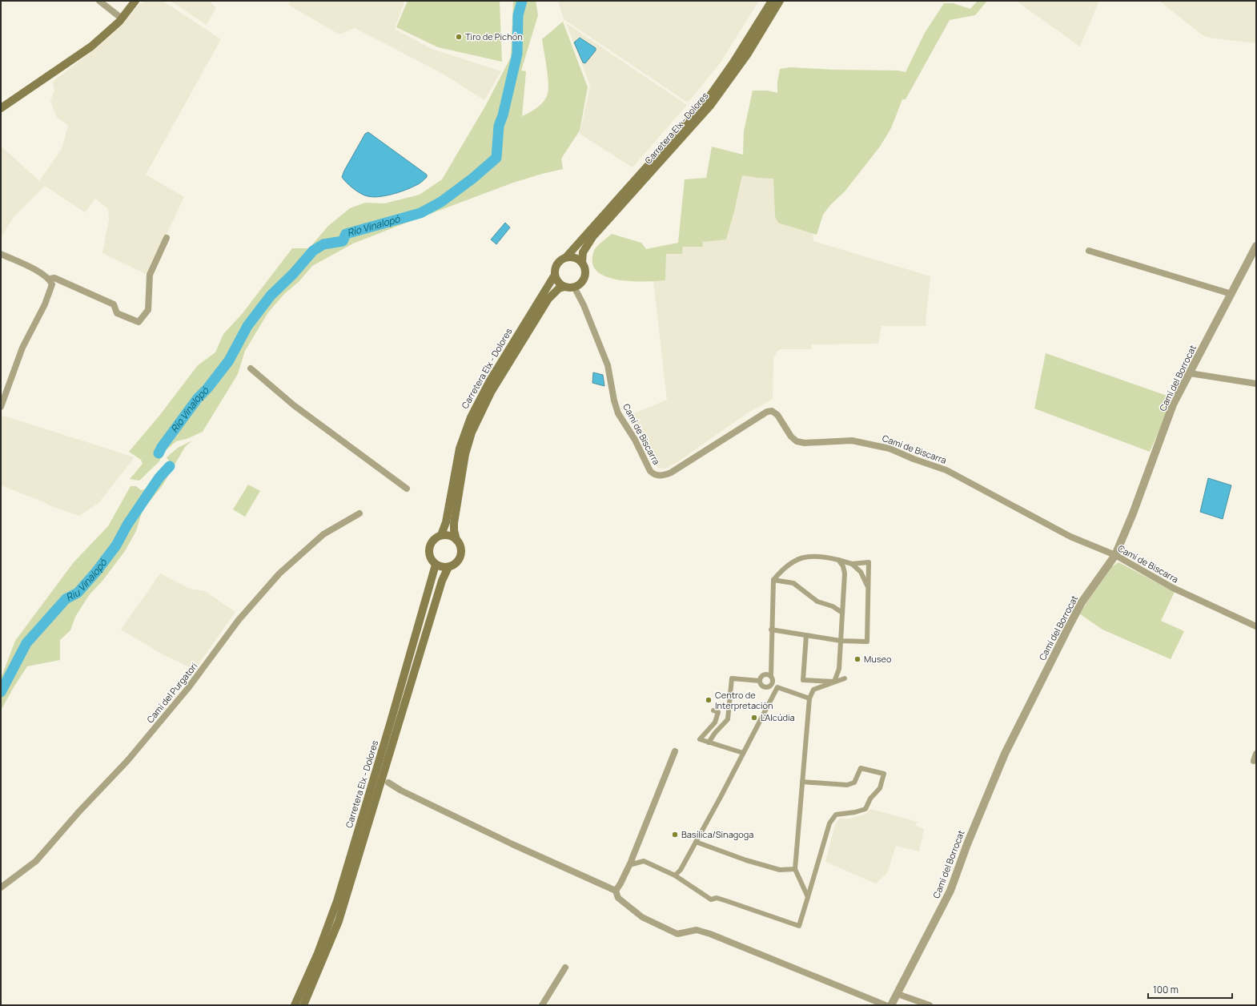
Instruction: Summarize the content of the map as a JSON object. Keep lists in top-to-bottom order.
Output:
{
  "streets": {
    "main road": ["Carretera Elx - Dolores"],
    "street": ["Camí del Borrocat", "Camí de Biscarra", "Camí del Purgatori"]
  },
  "crossings": [
    ["Carretera Elx - Dolores", "Camí de Biscarra"],
    ["Camí del Borrocat", "Camí de Biscarra"]
  ],
  "water": ["Río Vinalopó", "Riu Vinalopó"],
  "places": [
    "Tiro de Pichón",
    "Museo",
    "Centro de Interpretaciòn",
    "L'Alcúdia",
    "Basílica/Sinagoga"
  ],
  "scale_bar": "100 m"
}
